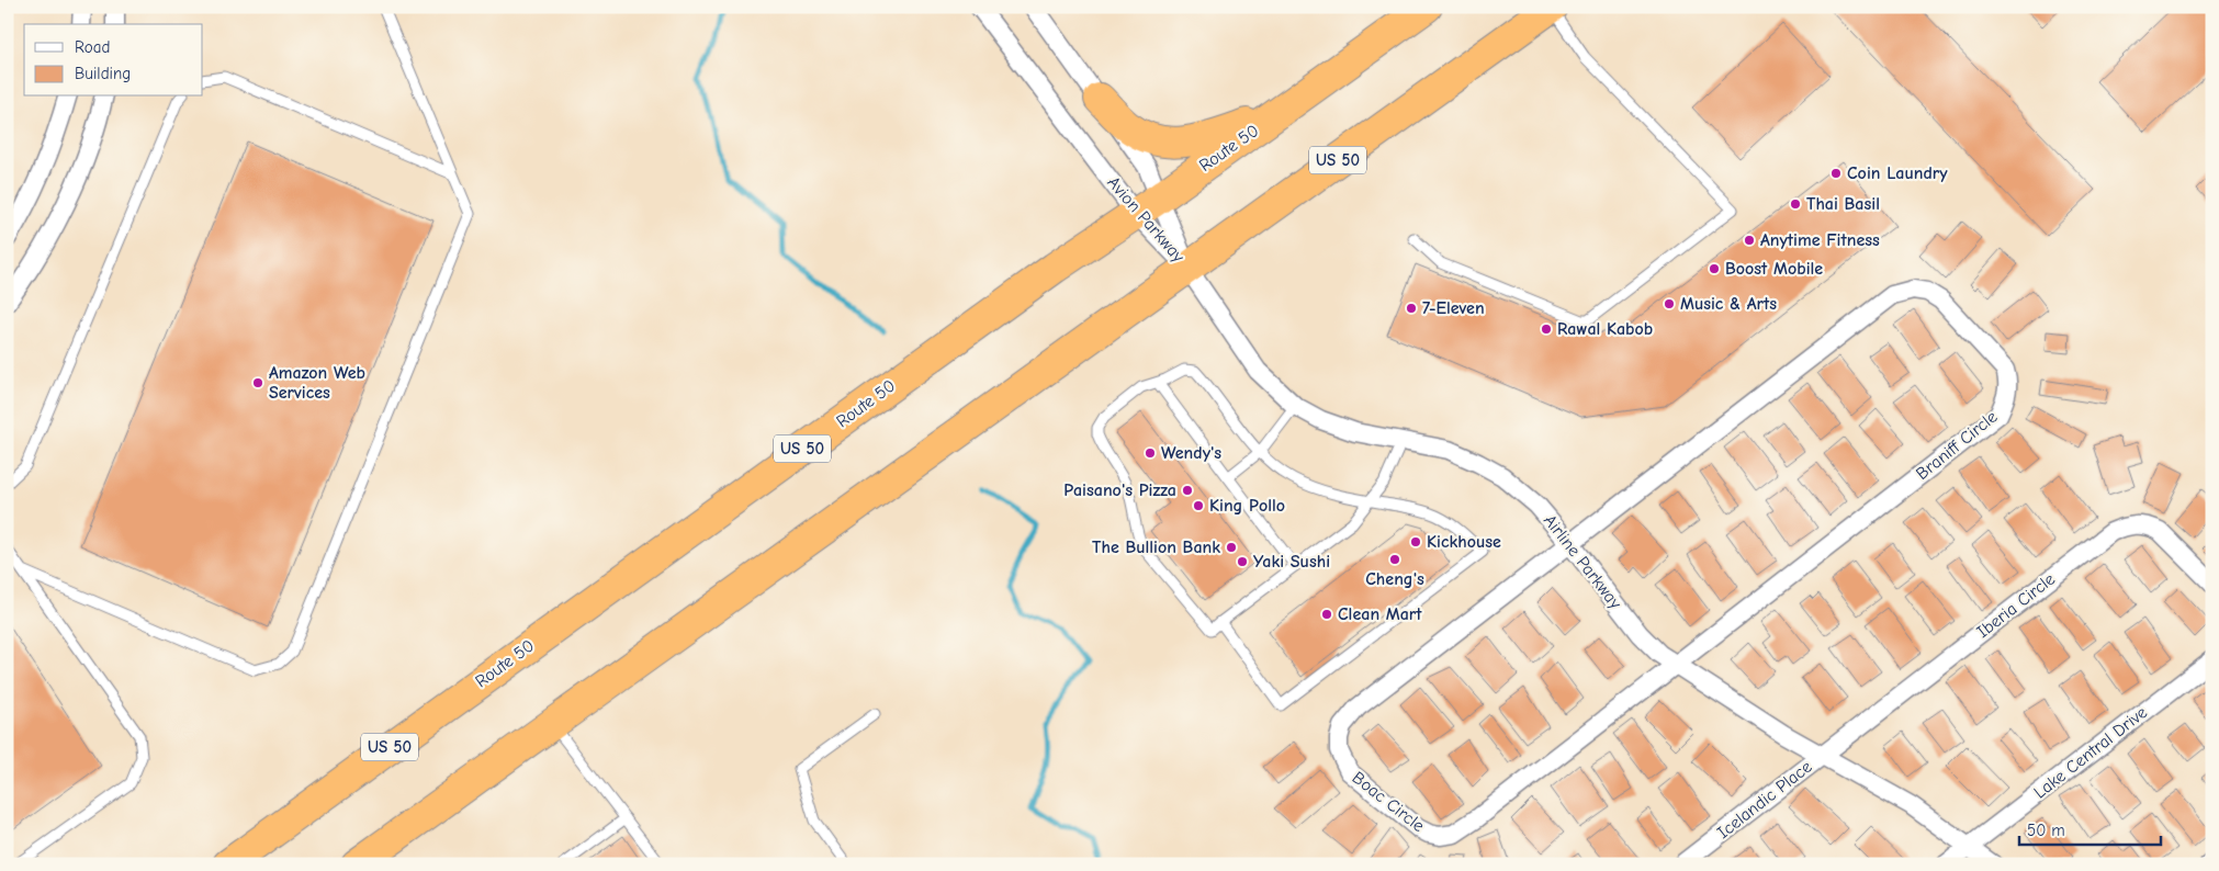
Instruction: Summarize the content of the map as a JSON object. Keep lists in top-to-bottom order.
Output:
{
  "streets": {
    "highway": ["Route 50", "US 50"],
    "street": [
      "Avion Parkway",
      "Braniff Circle",
      "Airline Parkway",
      "Iberia Circle",
      "Lake Central Drive",
      "Icelandic Place",
      "Boac Circle"
    ]
  },
  "crossings": [
    ["Route 50", "Avion Parkway"],
    ["US 50", "Avion Parkway"],
    ["US 50", "Airline Parkway"],
    ["Avion Parkway", "Airline Parkway"],
    ["Braniff Circle", "Airline Parkway"],
    ["Braniff Circle", "Boac Circle"],
    ["Airline Parkway", "Iberia Circle"],
    ["Airline Parkway", "Lake Central Drive"],
    ["Airline Parkway", "Icelandic Place"],
    ["Airline Parkway", "Boac Circle"],
    ["Iberia Circle", "Icelandic Place"]
  ],
  "places": [
    "Coin Laundry",
    "Thai Basil",
    "Anytime Fitness",
    "Boost Mobile",
    "Music & Arts",
    "7-Eleven",
    "Rawal Kabob",
    "Amazon Web Services",
    "Wendy's",
    "Paisano's Pizza",
    "King Pollo",
    "Kickhouse",
    "The Bullion Bank",
    "Cheng's",
    "Yaki Sushi",
    "Clean Mart"
  ],
  "legend": ["Road", "Building"],
  "scale_bar": "50 m"
}
